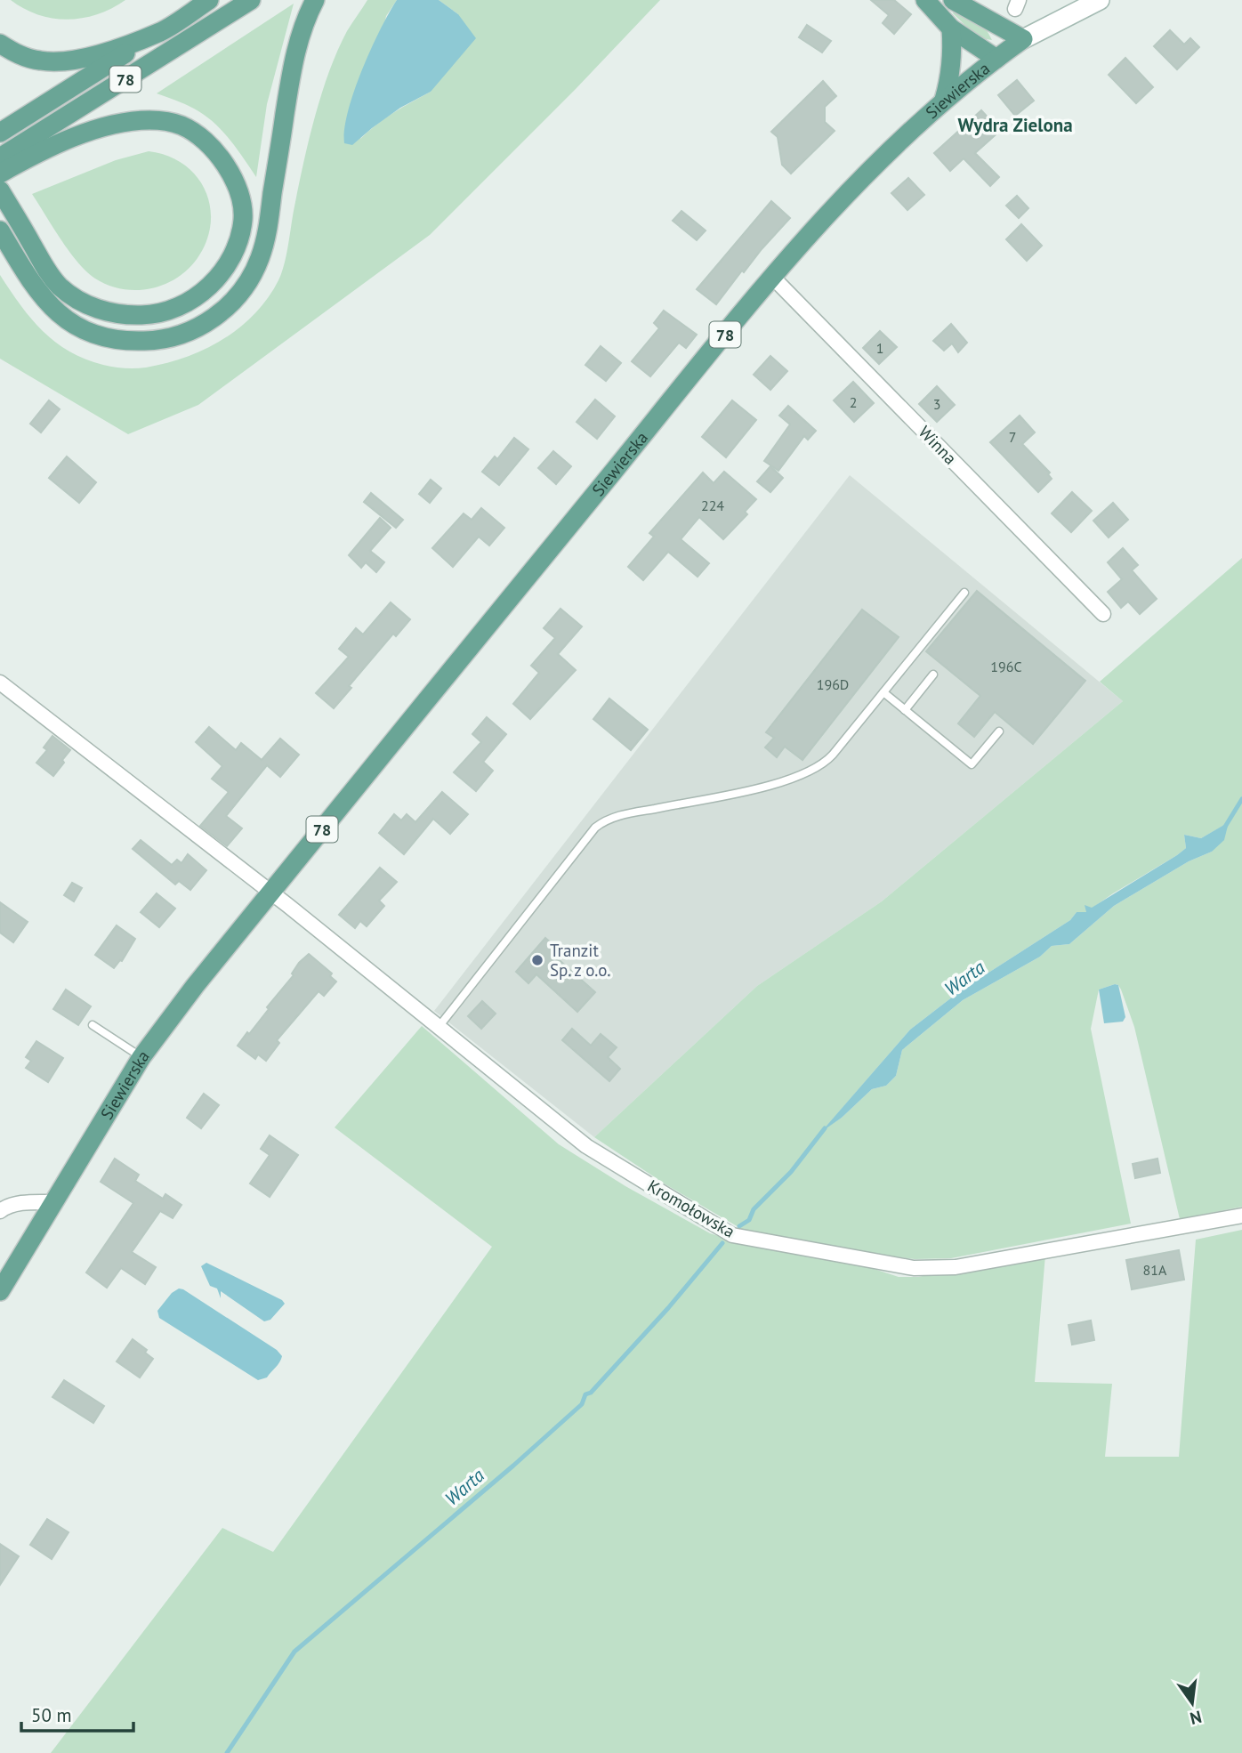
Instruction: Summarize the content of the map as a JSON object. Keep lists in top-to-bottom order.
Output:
{
  "streets": {
    "main road": ["78", "Siewierska"],
    "street": ["Winna", "Kromołowska"]
  },
  "crossings": [
    ["78", "Siewierska"],
    ["Siewierska", "Winna"],
    ["Siewierska", "Kromołowska"]
  ],
  "districts": ["Wydra Zielona"],
  "water": ["Warta"],
  "places": ["Tranzit Sp. z o.o."],
  "house_numbers": [
    "1",
    "2",
    "3",
    "7",
    "224",
    "196C",
    "196D",
    "81A"
  ],
  "scale_bar": "50 m",
  "north": "bottom"
}
